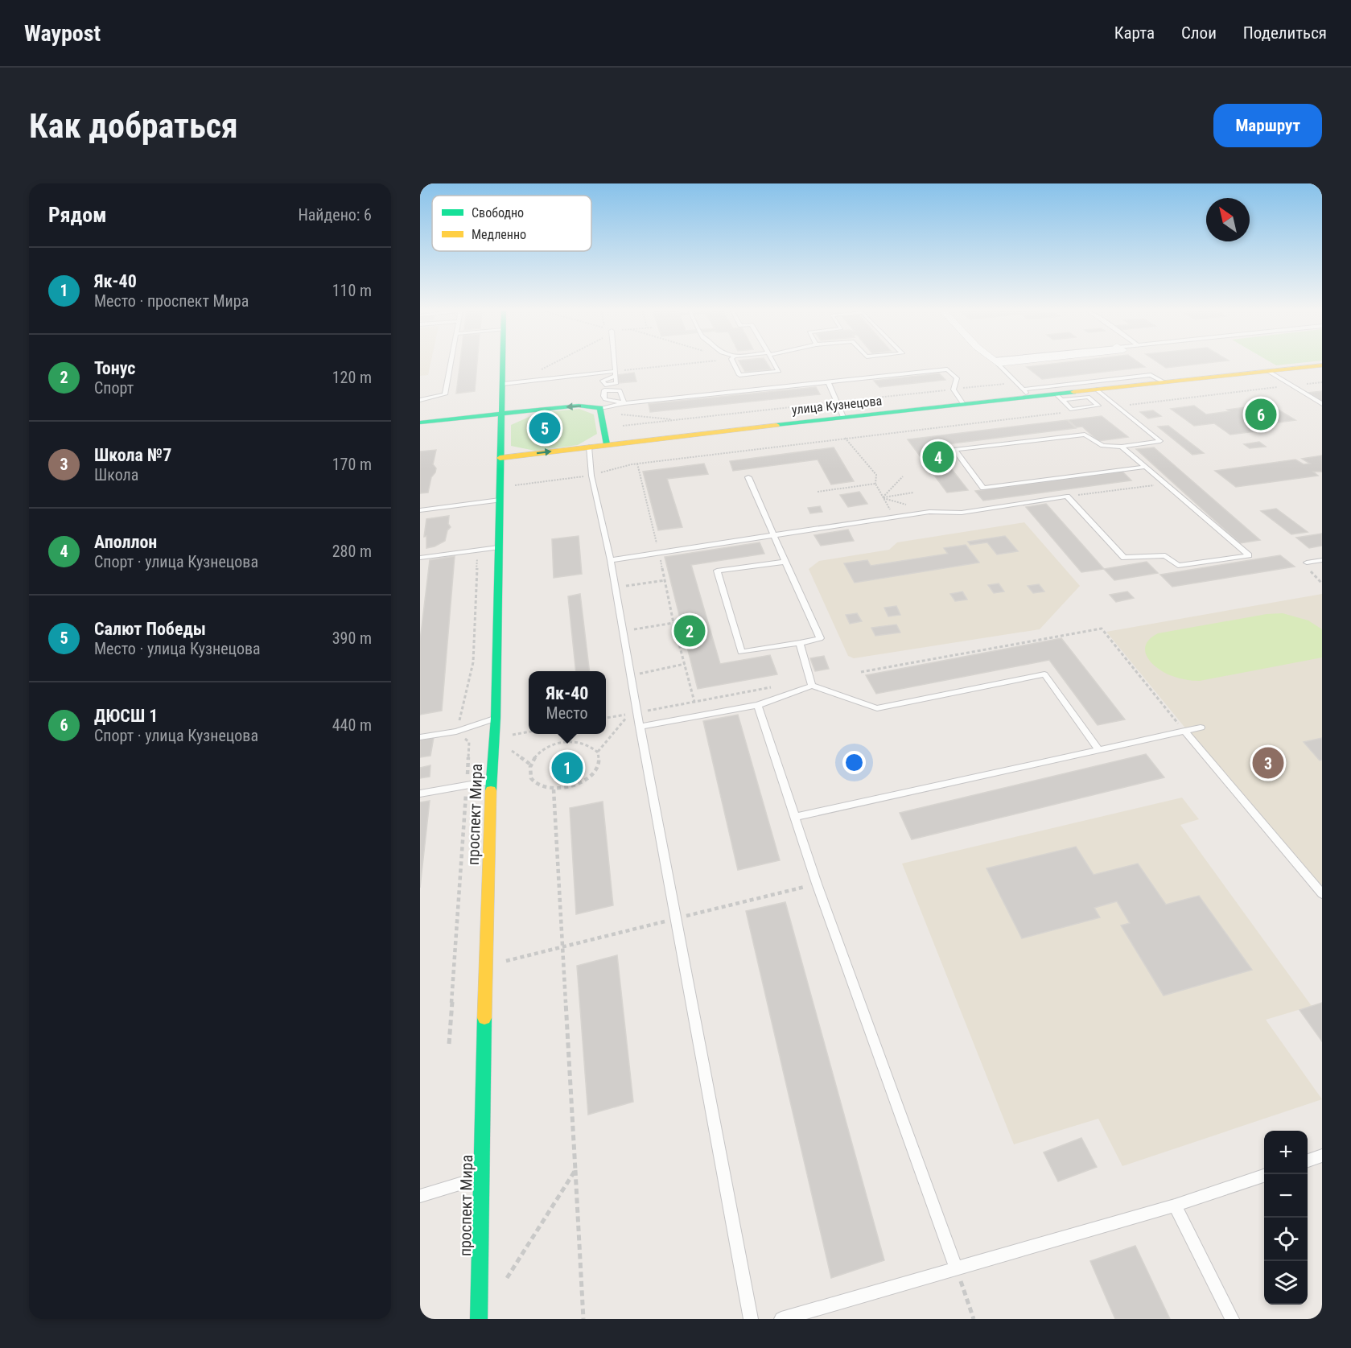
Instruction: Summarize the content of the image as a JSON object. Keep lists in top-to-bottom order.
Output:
{
  "streets": {
    "street": ["улица Кузнецова", "проспект Мира"]
  },
  "crossings": [
    ["улица Кузнецова", "проспект Мира"]
  ],
  "legend": ["Свободно", "Медленно"],
  "north": "top left",
  "page": {
    "header": "Waypost",
    "nav": ["Карта", "Слои", "Поделиться"],
    "buttons": "Маршрут",
    "title": "Как добраться",
    "heading": ["Рядом", "Найдено: 6"],
    "list": [
      {
        "mark": "1",
        "name": "Як-40",
        "note": "Место · проспект Мира",
        "value": "110 m"
      },
      {
        "mark": "2",
        "name": "Тонус",
        "note": "Спорт",
        "value": "120 m"
      },
      {
        "mark": "3",
        "name": "Школа №7",
        "note": "Школа",
        "value": "170 m"
      },
      {
        "mark": "4",
        "name": "Аполлон",
        "note": "Спорт · улица Кузнецова",
        "value": "280 m"
      },
      {
        "mark": "5",
        "name": "Салют Победы",
        "note": "Место · улица Кузнецова",
        "value": "390 m"
      },
      {
        "mark": "6",
        "name": "ДЮСШ 1",
        "note": "Спорт · улица Кузнецова",
        "value": "440 m"
      }
    ],
    "pins": [
      "6",
      "5",
      "4",
      "2",
      "3",
      "1"
    ],
    "popup": ["Як-40", "Место"],
    "map_buttons": ["+", "−"]
  }
}
